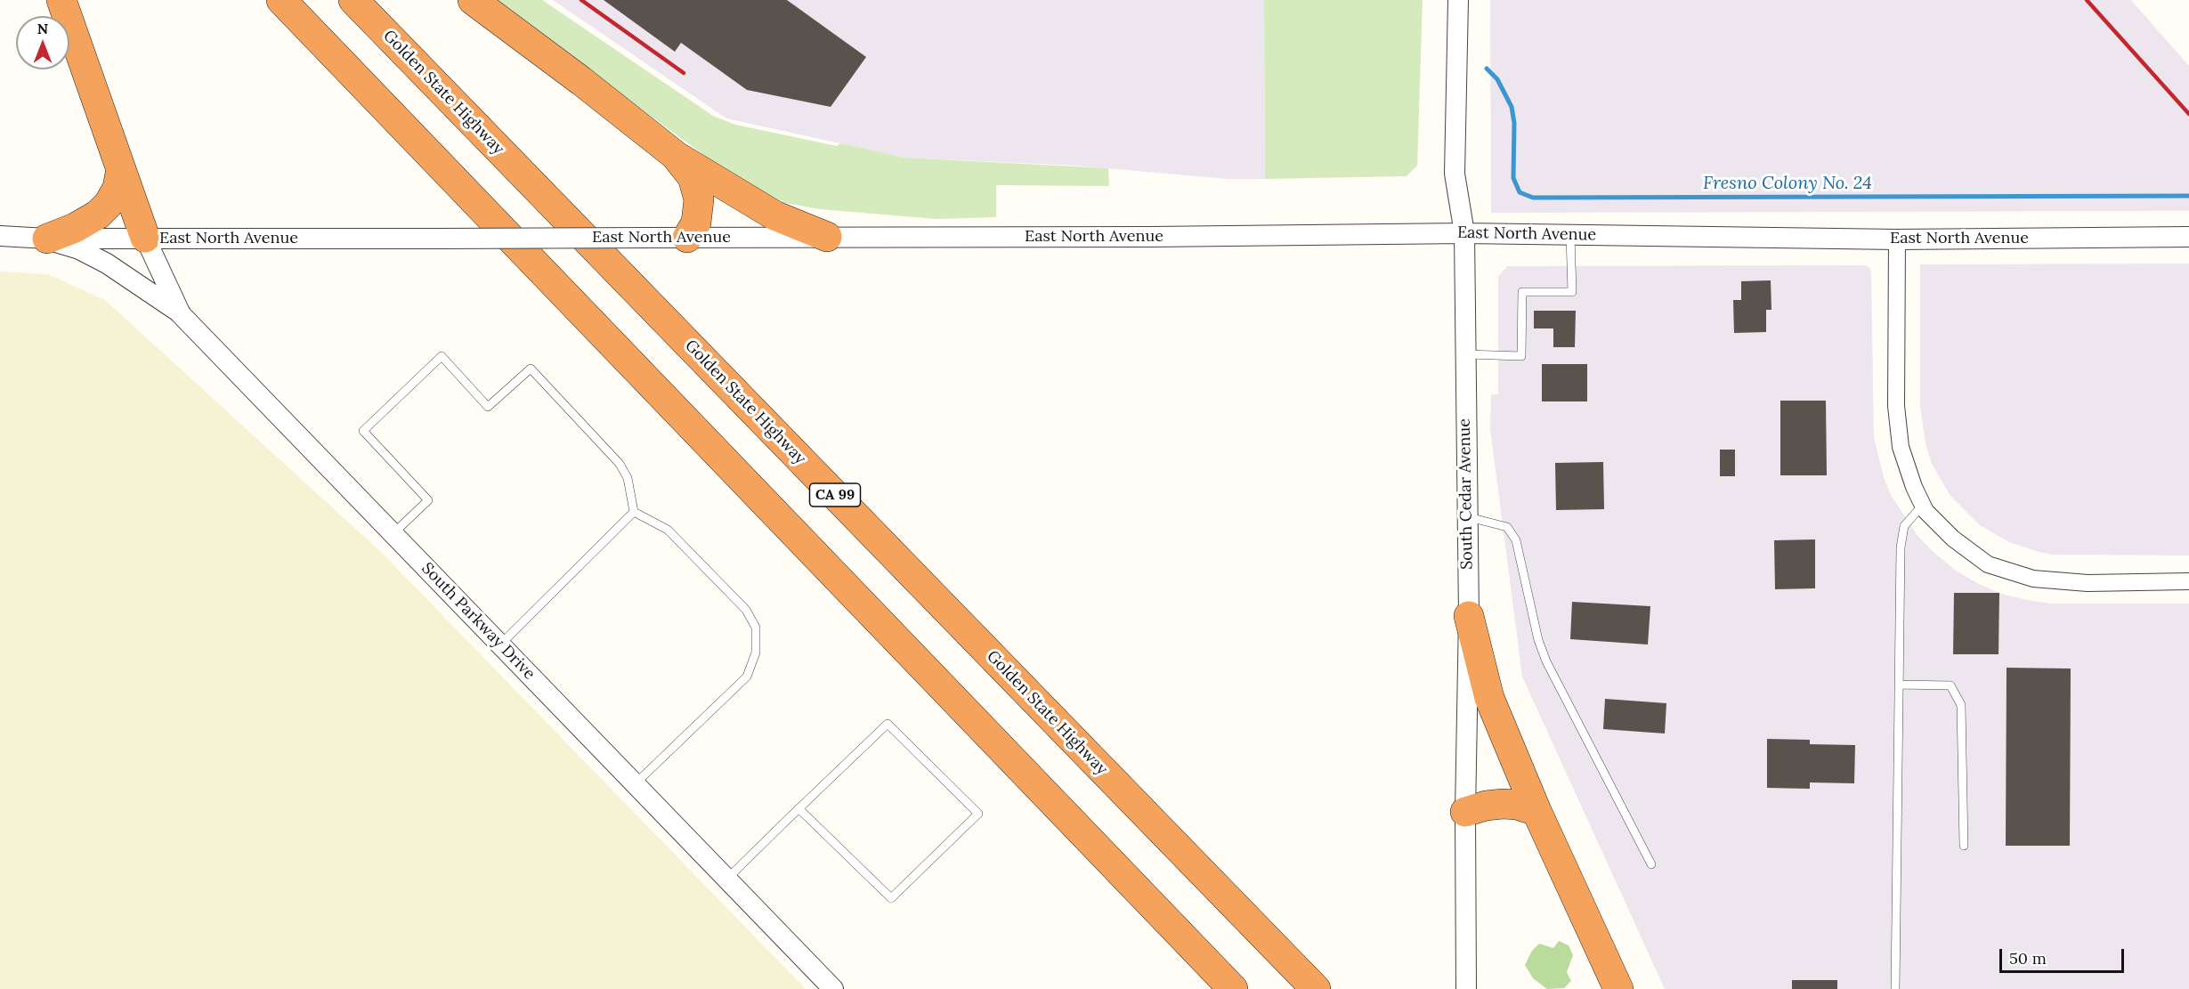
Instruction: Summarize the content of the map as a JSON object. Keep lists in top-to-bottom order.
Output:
{
  "streets": {
    "highway": ["Golden State Highway", "CA 99"],
    "street": ["East North Avenue", "South Cedar Avenue", "South Parkway Drive"]
  },
  "crossings": [
    ["East North Avenue", "South Cedar Avenue"],
    ["East North Avenue", "South Parkway Drive"]
  ],
  "water": ["Fresno Colony No. 24"],
  "scale_bar": "50 m",
  "north": "top"
}
